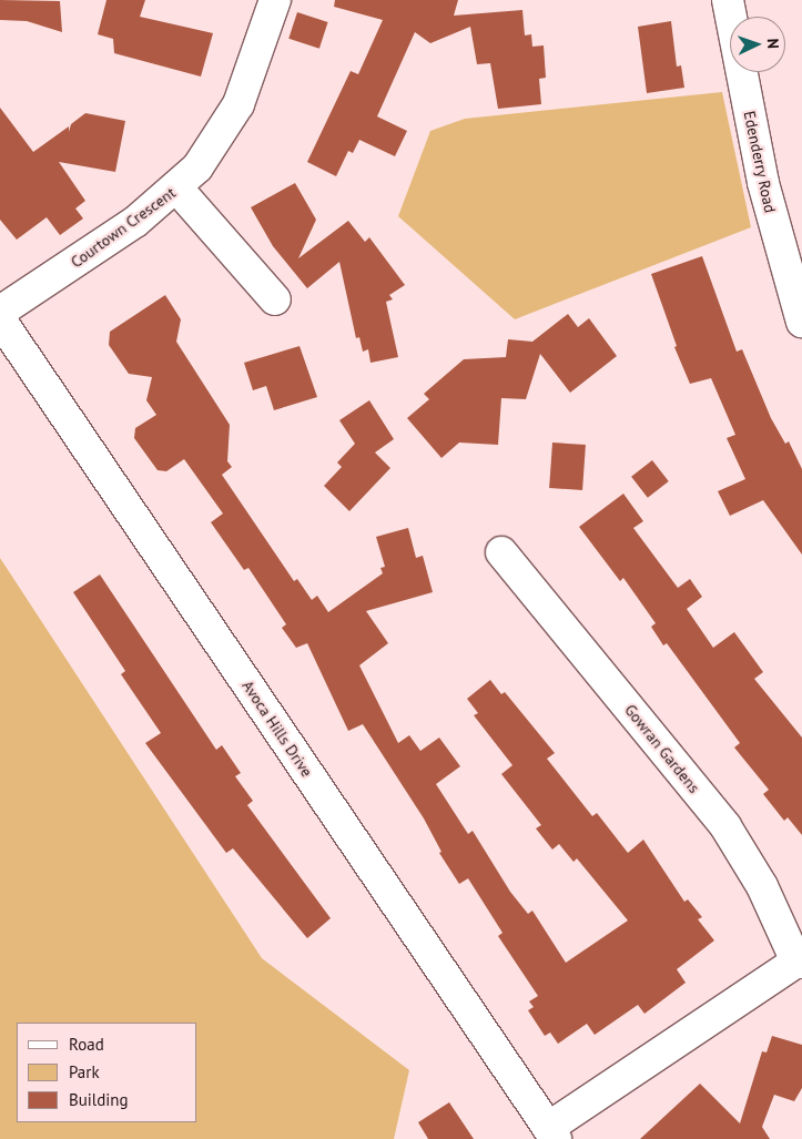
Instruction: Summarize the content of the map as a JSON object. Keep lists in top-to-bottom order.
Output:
{
  "streets": {
    "street": [
      "Edenderry Road",
      "Courtown Crescent",
      "Avoca Hills Drive",
      "Gowran Gardens"
    ]
  },
  "crossings": [
    ["Avoca Hills Drive", "Gowran Gardens"]
  ],
  "legend": ["Road", "Park", "Building"],
  "north": "right"
}
